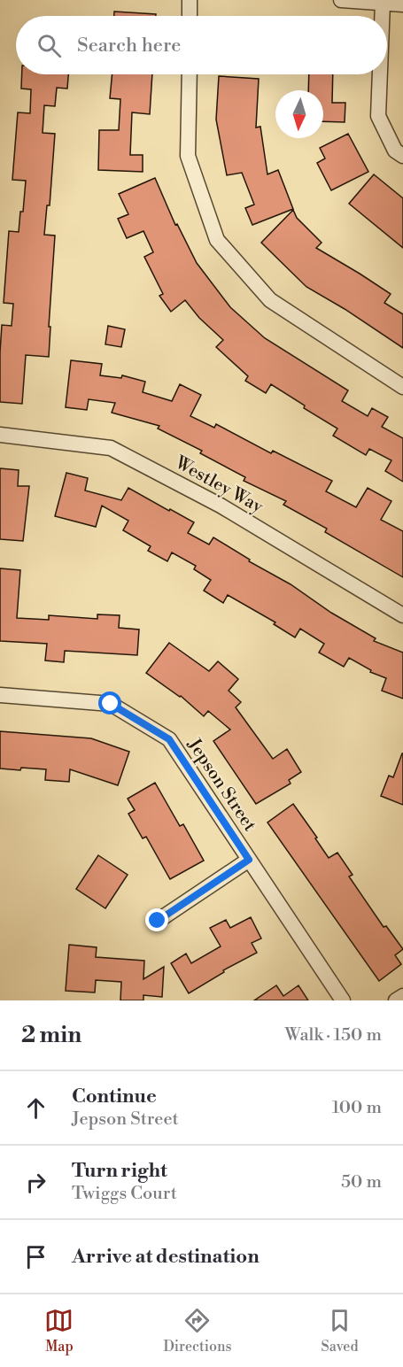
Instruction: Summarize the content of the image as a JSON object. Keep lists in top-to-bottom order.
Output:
{
  "streets": {
    "street": ["Westley Way", "Jepson Street"]
  },
  "north": "bottom",
  "page": {
    "search": "Search here",
    "heading": ["2 min", "Walk · 150 m"],
    "list": [
      ["Continue", "Jepson Street", "100 m"],
      ["Turn right", "Twiggs Court", "50 m"],
      "Arrive at destination"
    ],
    "nav": ["Map", "Directions", "Saved"]
  }
}
